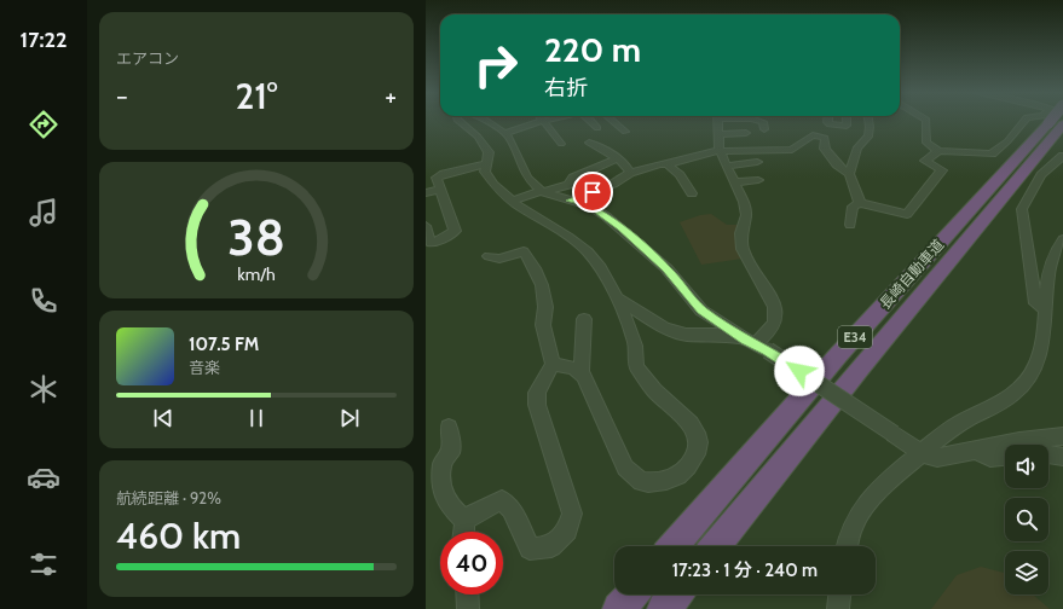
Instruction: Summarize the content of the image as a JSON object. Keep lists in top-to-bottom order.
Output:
{
  "streets": {
    "highway": ["長崎自動車道", "E34"]
  },
  "page": {
    "tabs": "17:22",
    "tile": [
      "エアコン",
      ["航続距離 · 92%", "460 km"]
    ],
    "turn": ["220 m", "右折"],
    "heat": ["−", "21°", "+"],
    "song": ["107.5 FM", "音楽"],
    "limit": "40",
    "trip": "17:23 · 1 分 · 240 m",
    "gauge": ["38", "km/h"]
  }
}
